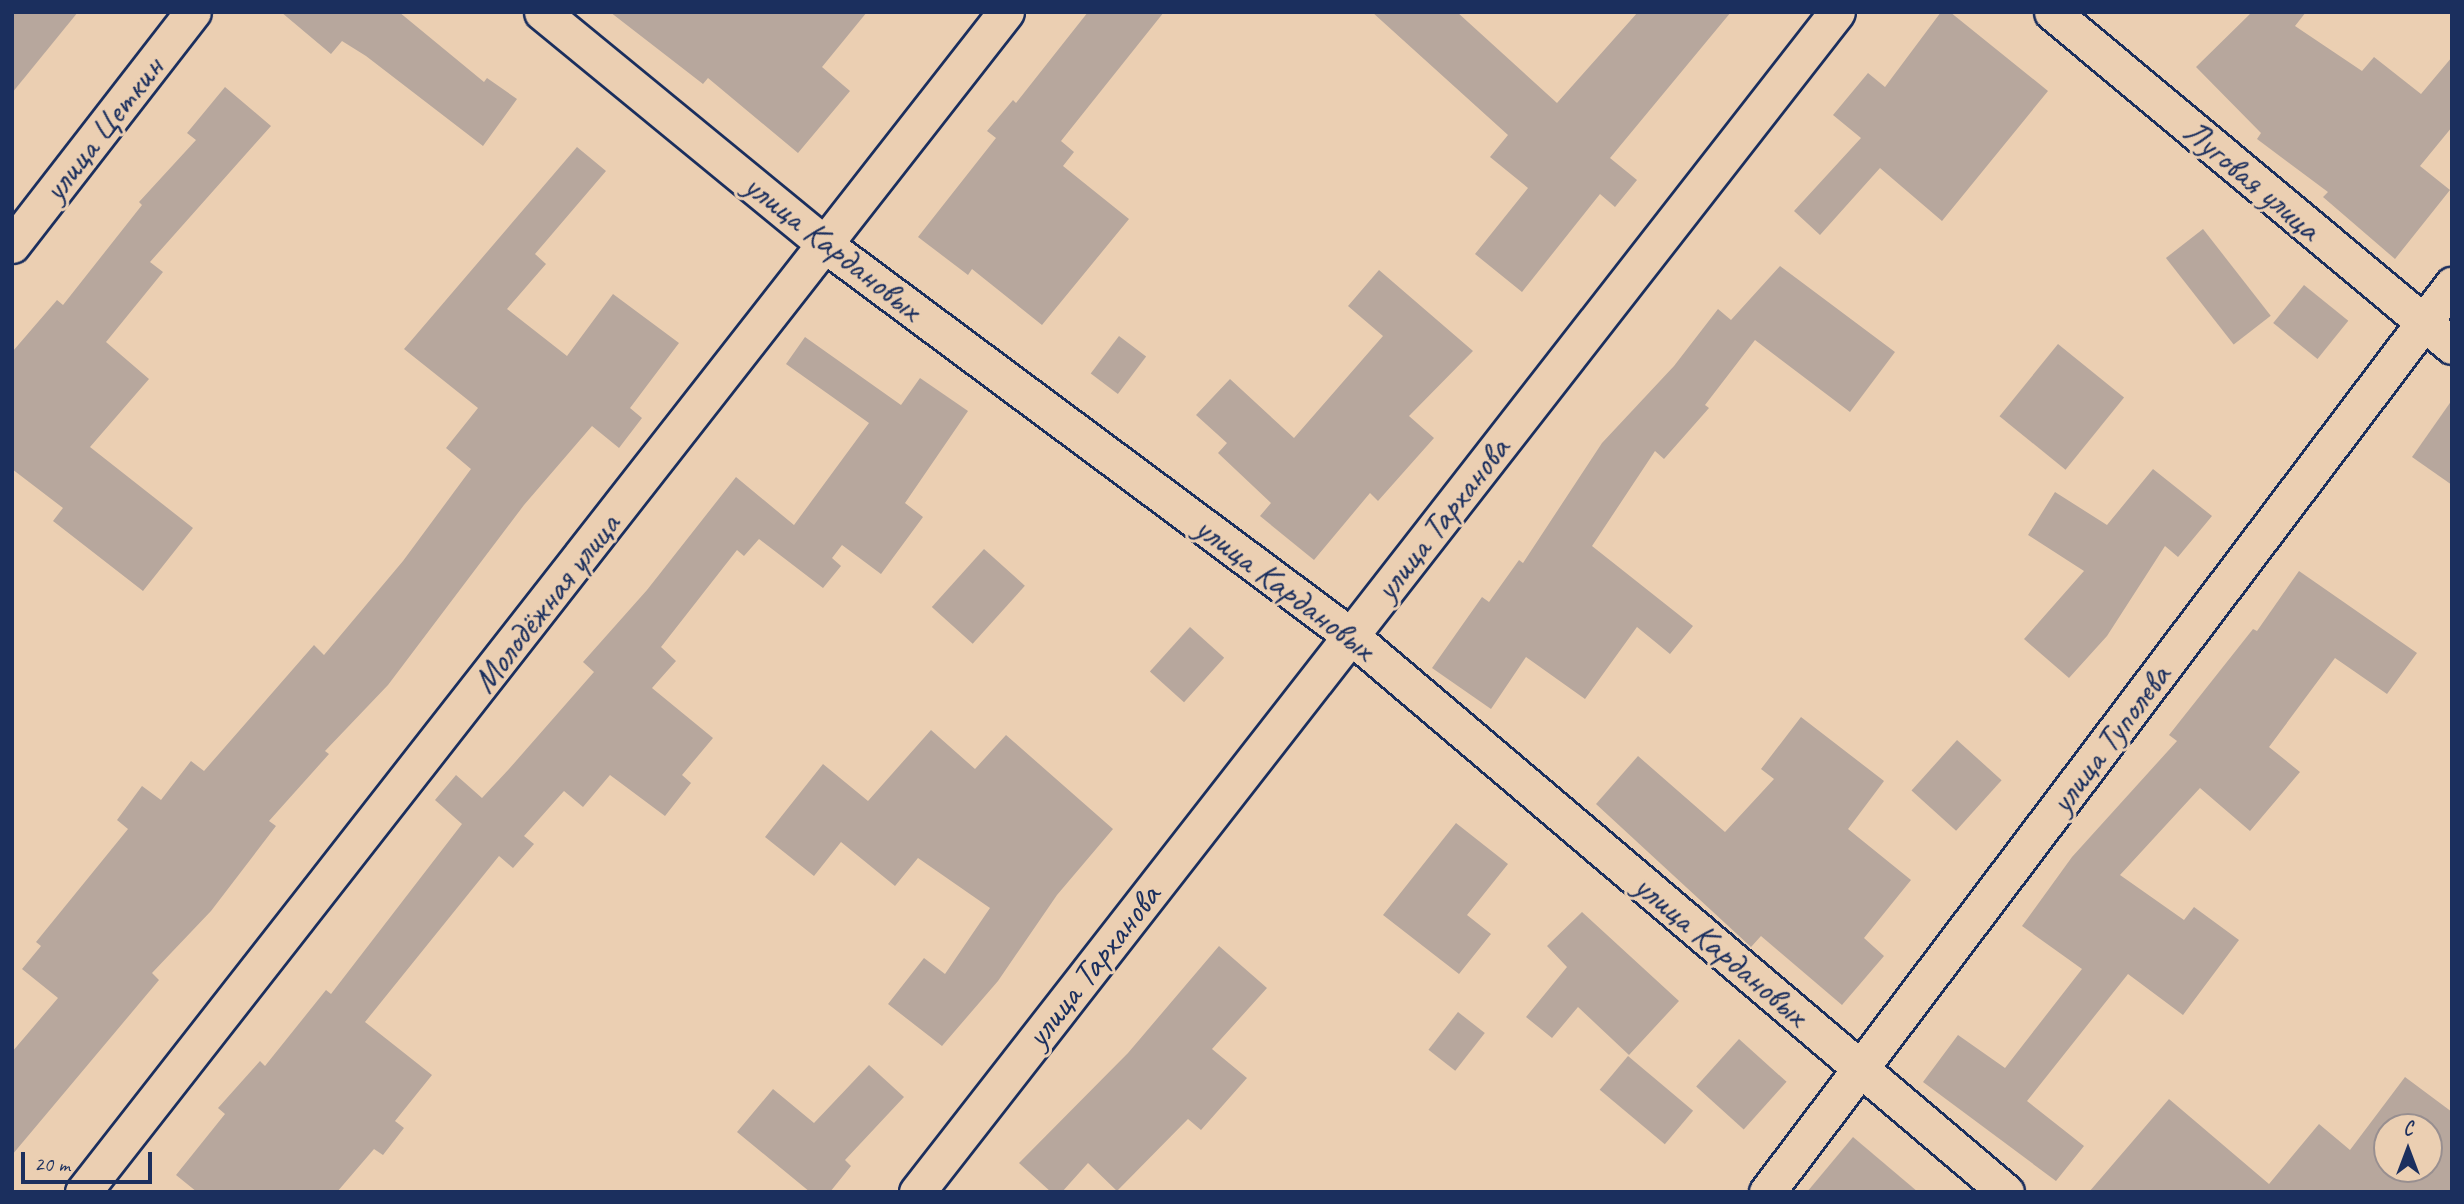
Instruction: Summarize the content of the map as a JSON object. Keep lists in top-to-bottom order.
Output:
{
  "streets": {
    "street": [
      "улица Цеткин",
      "Луговая улица",
      "улица Кардановых",
      "улица Тарханова",
      "Молодёжная улица",
      "улица Туполева"
    ]
  },
  "crossings": [
    ["Луговая улица", "улица Туполева"],
    ["улица Кардановых", "улица Тарханова"],
    ["улица Кардановых", "Молодёжная улица"],
    ["улица Кардановых", "улица Туполева"]
  ],
  "scale_bar": "20 m",
  "north": "top"
}
